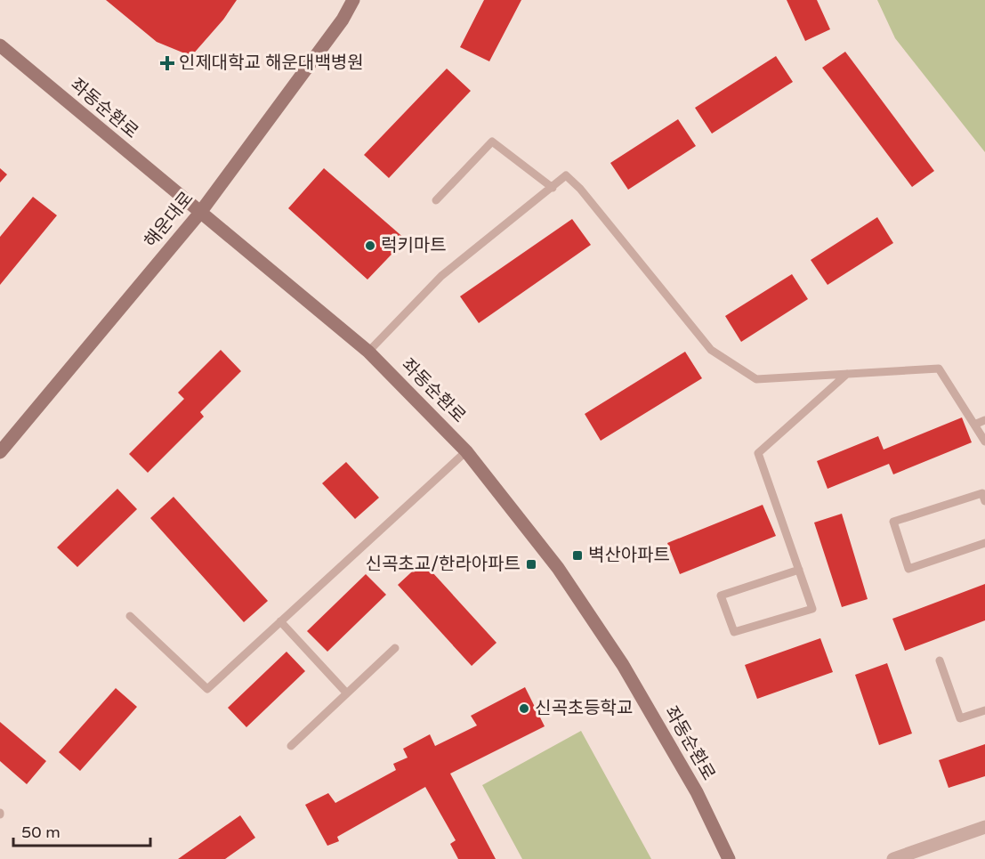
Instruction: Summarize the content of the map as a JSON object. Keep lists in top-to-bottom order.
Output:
{
  "streets": {
    "street": ["좌동순환로", "해운대로"]
  },
  "crossings": [
    ["좌동순환로", "해운대로"]
  ],
  "places": {
    "health": ["인제대학교 해운대백병원"],
    "other": ["럭키마트", "신곡초등학교"],
    "transit": ["벽산아파트", "신곡초교/한라아파트"]
  },
  "scale_bar": "50 m"
}
